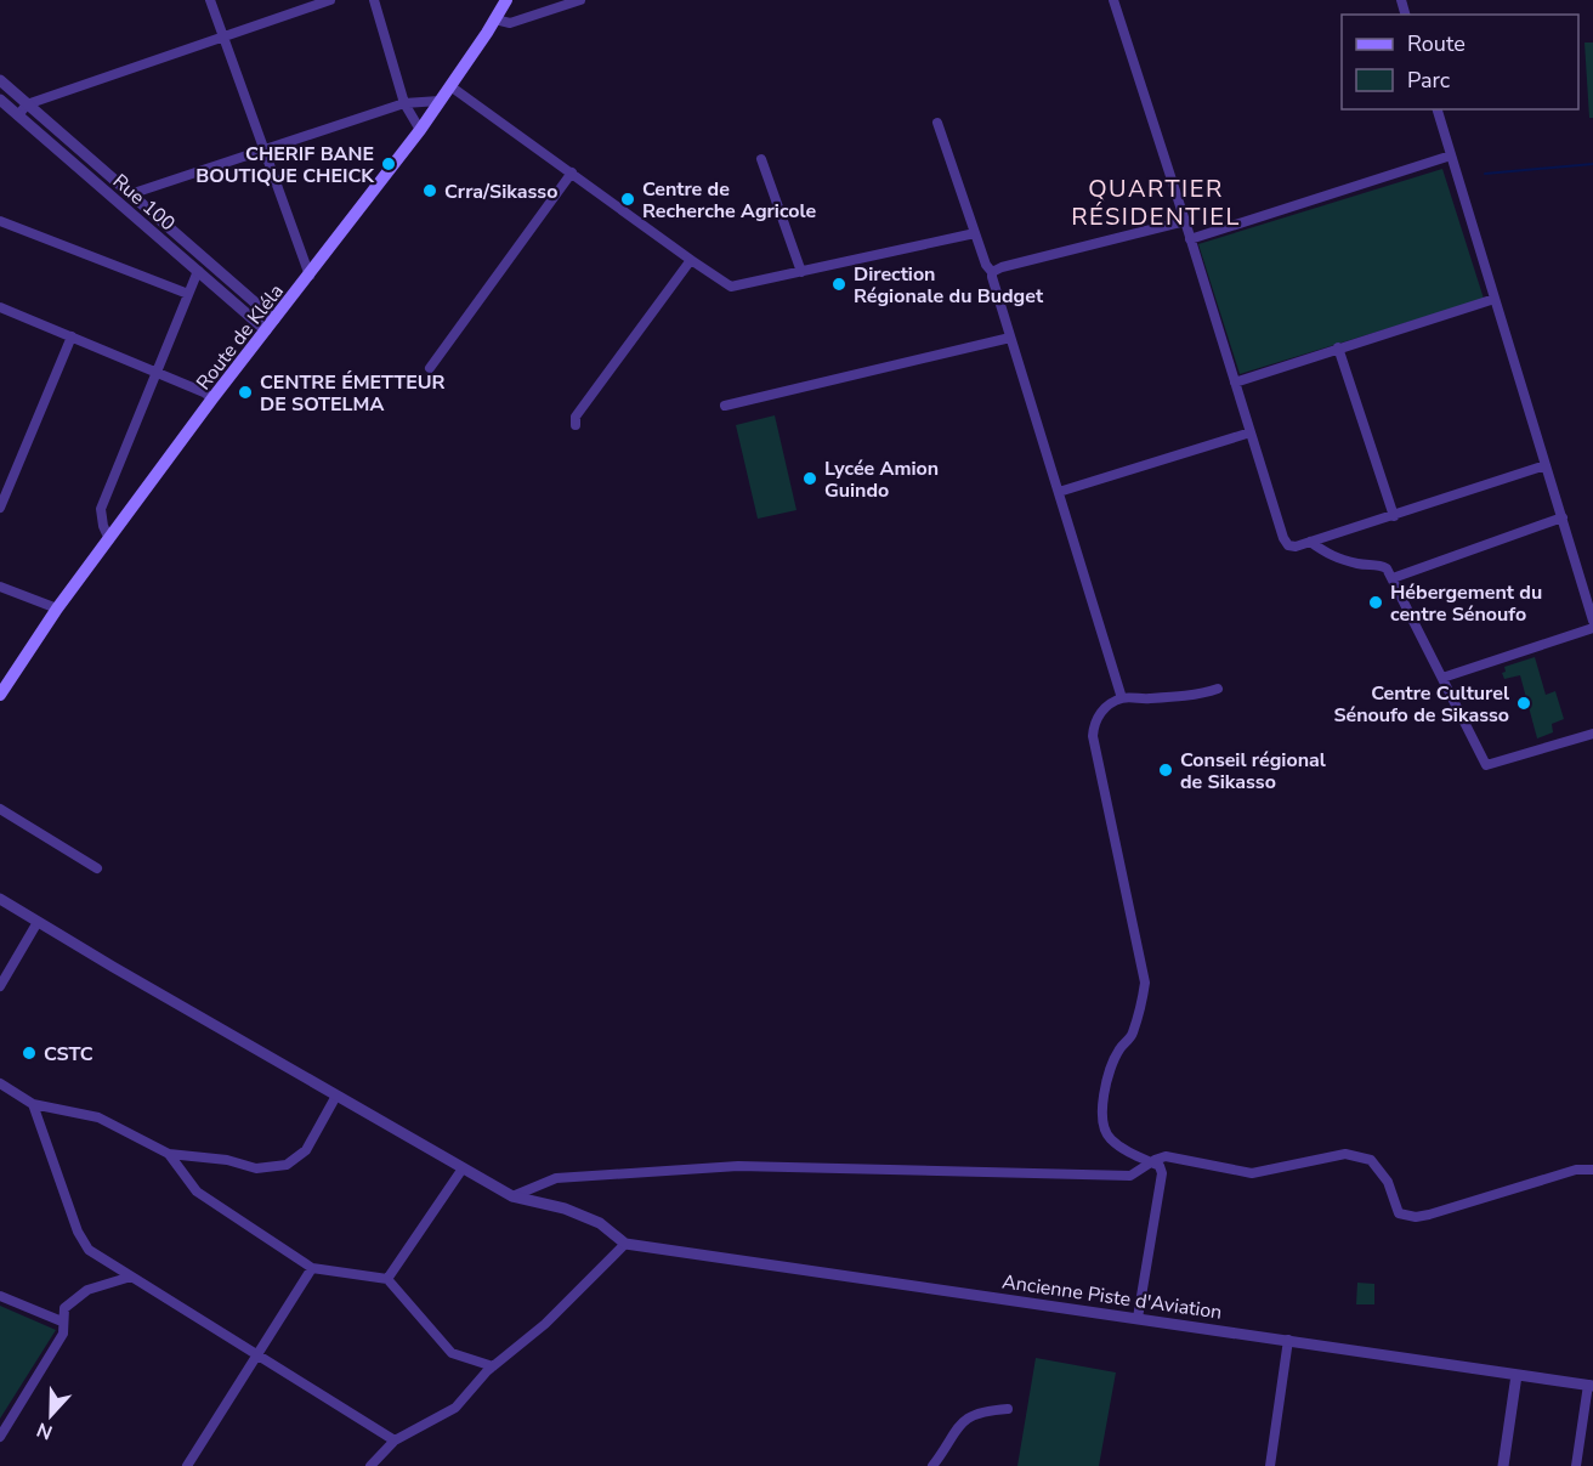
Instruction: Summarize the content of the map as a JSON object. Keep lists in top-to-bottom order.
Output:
{
  "streets": {
    "main road": ["Route de Kléla"],
    "street": ["Rue 100", "Ancienne Piste d'Aviation"]
  },
  "crossings": [
    ["Rue 100", "Route de Kléla"]
  ],
  "districts": ["QUARTIER RÉSIDENTIEL"],
  "places": [
    "CHERIF BANE BOUTIQUE CHEICK",
    "Crra/Sikasso",
    "Centre de Recherche Agricole",
    "Direction Régionale du Budget",
    "CENTRE ÉMETTEUR DE SOTELMA",
    "Lycée Amion Guindo",
    "Hébergement du centre Sénoufo",
    "Centre Culturel Sénoufo de Sikasso",
    "Conseil régional de Sikasso",
    "CSTC"
  ],
  "legend": ["Route", "Parc"],
  "north": "bottom"
}
